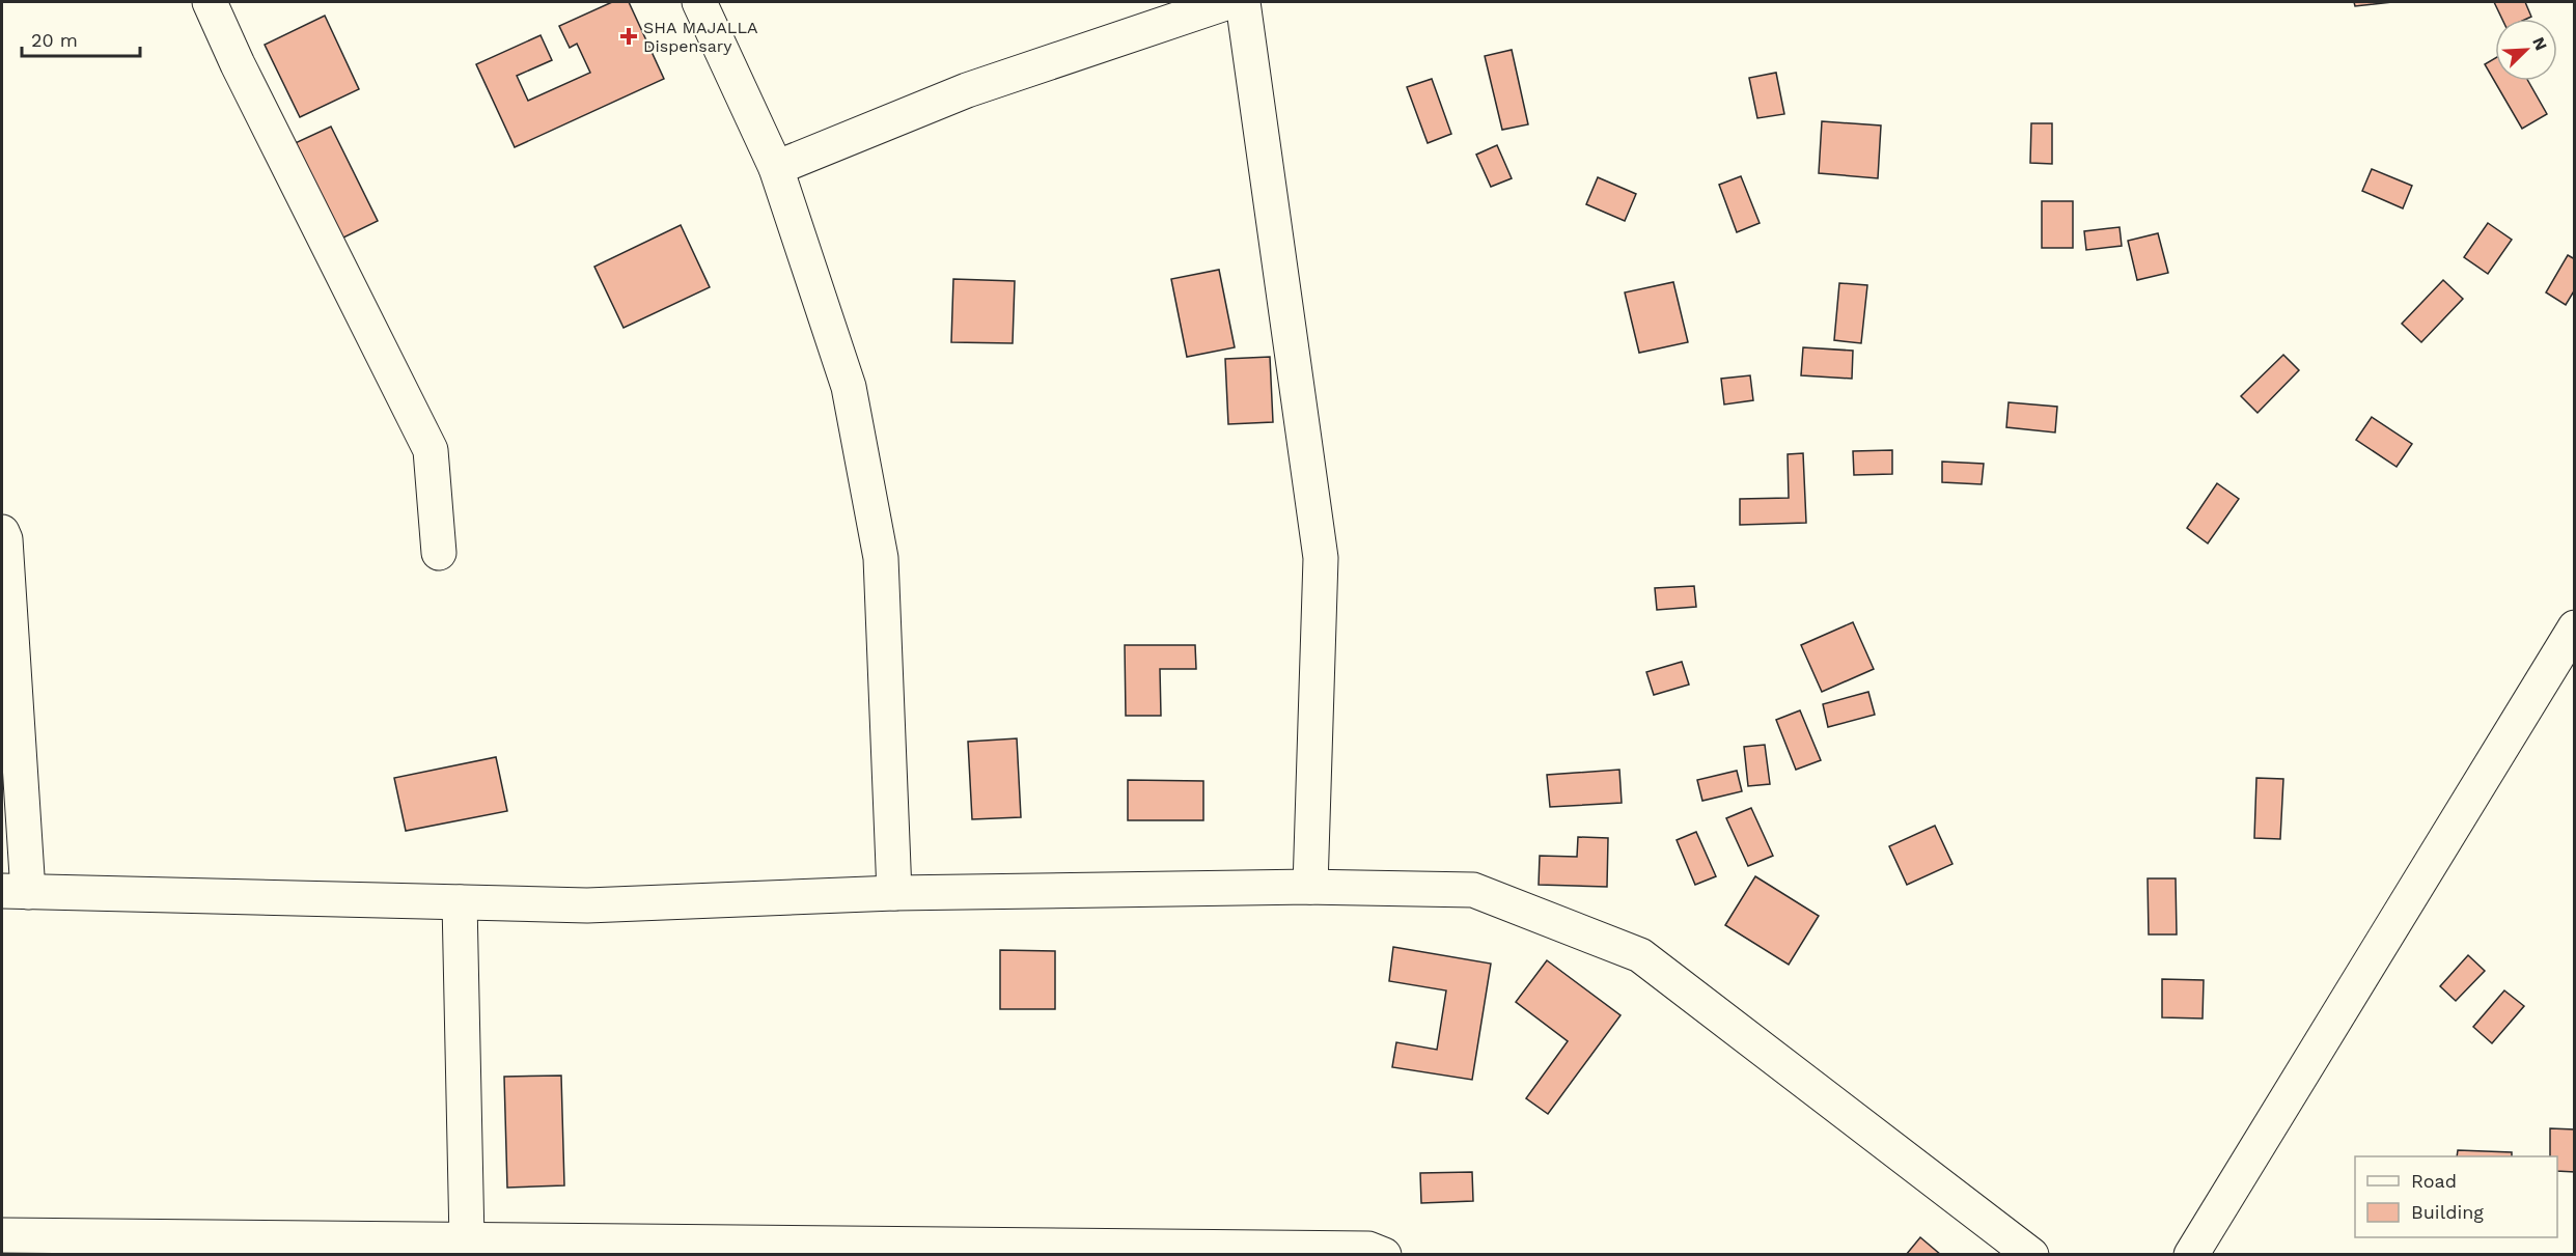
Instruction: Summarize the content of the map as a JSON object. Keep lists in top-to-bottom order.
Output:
{
  "places": {
    "health": ["SHA MAJALLA Dispensary"]
  },
  "legend": ["Road", "Building"],
  "scale_bar": "20 m",
  "north": "top right"
}
